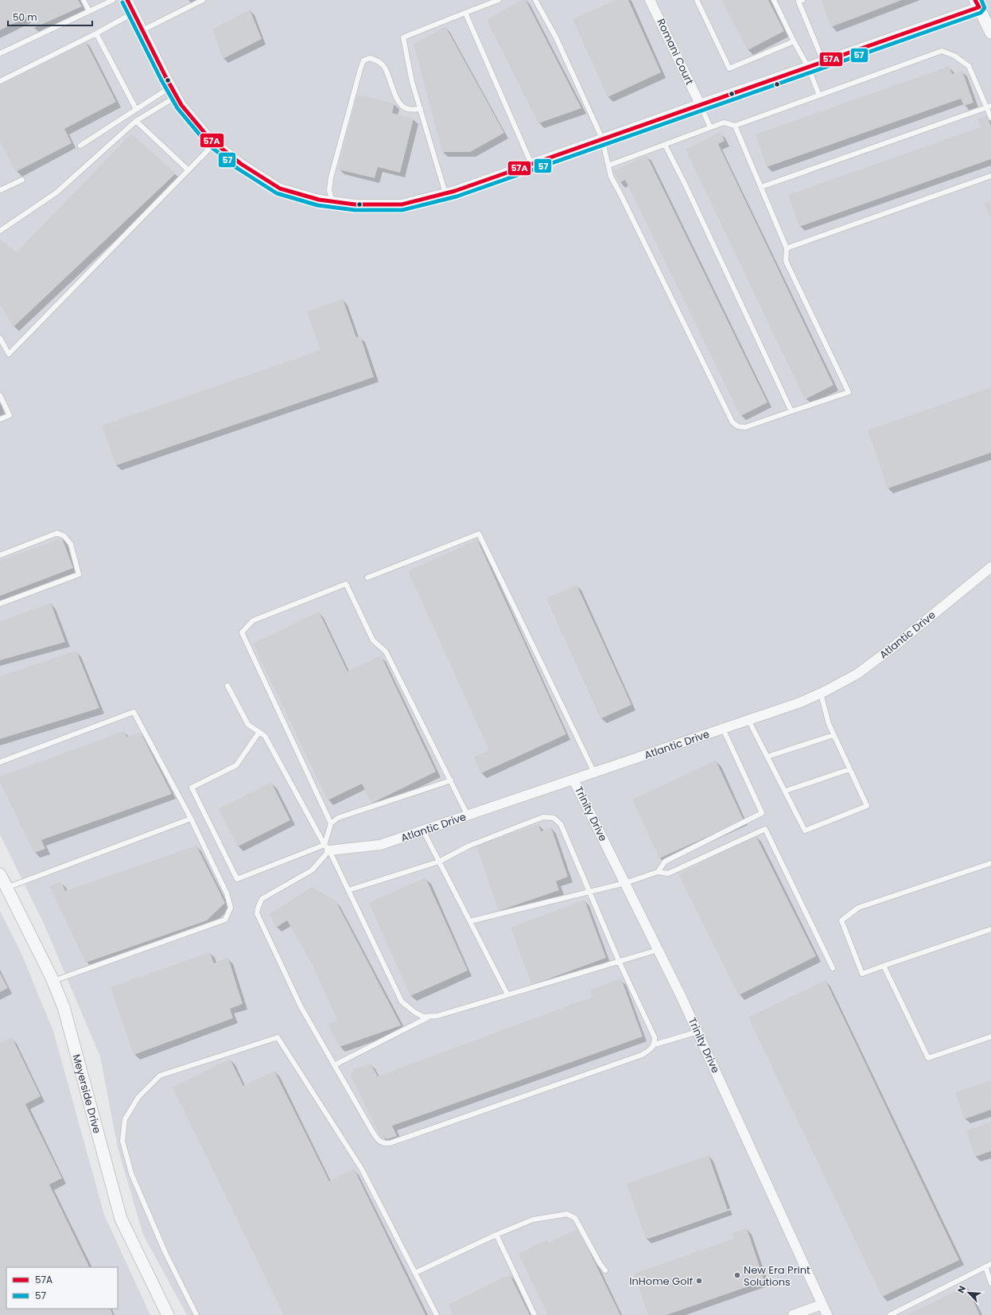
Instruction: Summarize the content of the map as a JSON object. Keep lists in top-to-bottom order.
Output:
{
  "streets": {
    "street": [
      "Romani Court",
      "Atlantic Drive",
      "Trinity Drive",
      "Meyerside Drive"
    ]
  },
  "crossings": [
    ["Atlantic Drive", "Trinity Drive"]
  ],
  "places": ["New Era Print Solutions", "InHome Golf"],
  "lines": ["transit line 57A", "transit line 57"],
  "legend": ["57A", "57"],
  "scale_bar": "50 m",
  "north": "top left"
}
